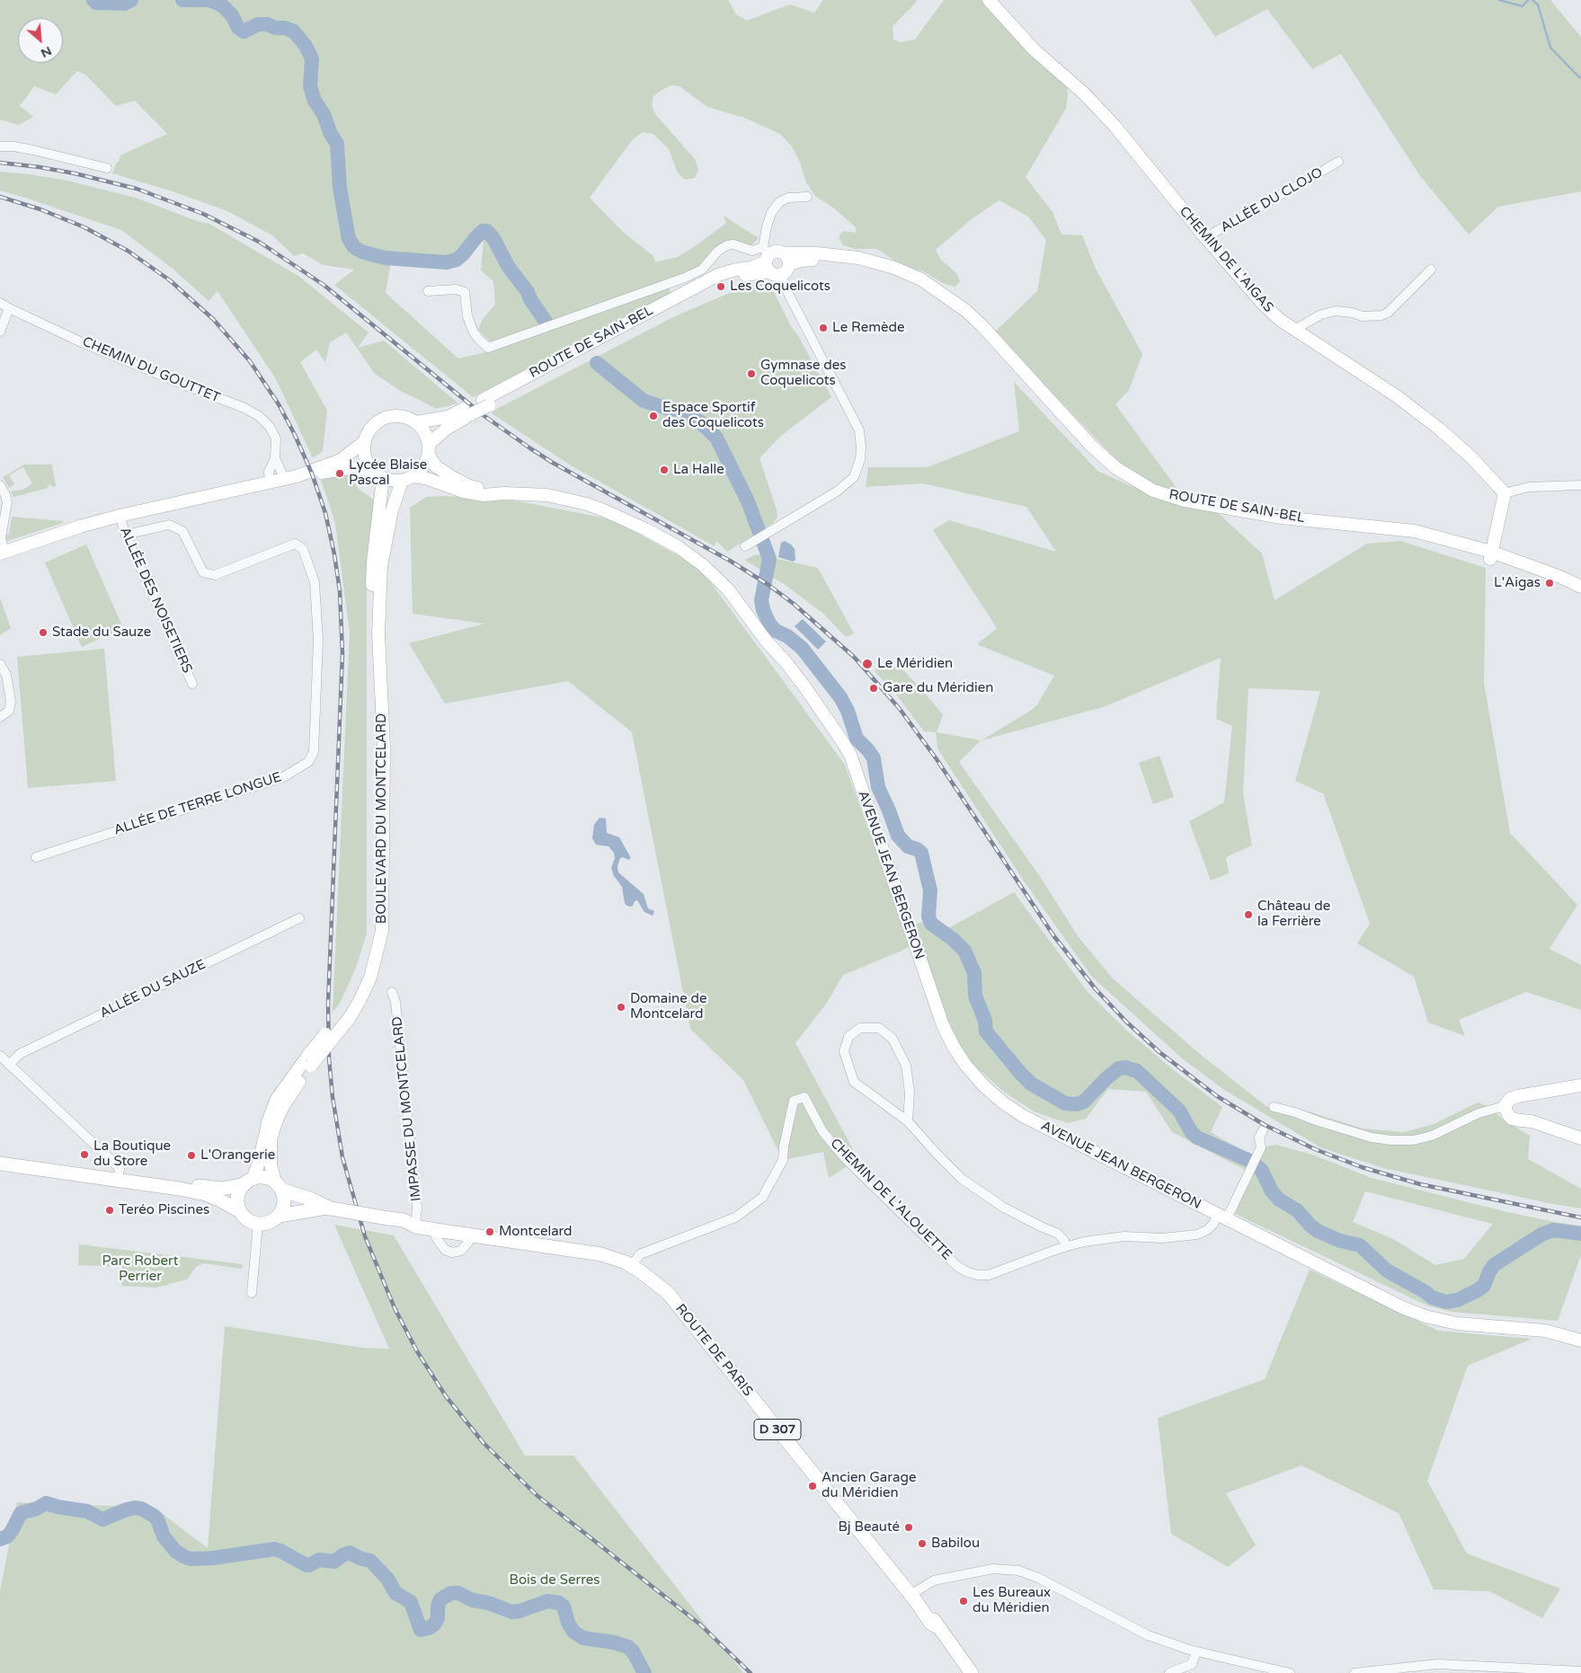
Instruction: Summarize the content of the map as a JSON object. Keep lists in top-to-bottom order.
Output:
{
  "streets": {
    "main road": [
      "CHEMIN DE L'AIGAS",
      "ROUTE DE SAIN-BEL",
      "BOULEVARD DU MONTCELARD",
      "AVENUE JEAN BERGERON",
      "ROUTE DE PARIS",
      "D 307"
    ],
    "street": [
      "ALLÉE DU CLOJO",
      "CHEMIN DU GOUTTET",
      "ALLÉE DES NOISETIERS",
      "ALLÉE DE TERRE LONGUE",
      "ALLÉE DU SAUZE",
      "IMPASSE DU MONTCELARD",
      "CHEMIN DE L'ALOUETTE"
    ]
  },
  "crossings": [
    ["ALLÉE DU CLOJO", "CHEMIN DE L'AIGAS"],
    ["ROUTE DE SAIN-BEL", "BOULEVARD DU MONTCELARD"],
    ["ROUTE DE SAIN-BEL", "AVENUE JEAN BERGERON"],
    ["ALLÉE DES NOISETIERS", "ALLÉE DE TERRE LONGUE"],
    ["BOULEVARD DU MONTCELARD", "AVENUE JEAN BERGERON"],
    ["BOULEVARD DU MONTCELARD", "ROUTE DE PARIS"],
    ["AVENUE JEAN BERGERON", "CHEMIN DE L'ALOUETTE"],
    ["IMPASSE DU MONTCELARD", "ROUTE DE PARIS"],
    ["CHEMIN DE L'ALOUETTE", "ROUTE DE PARIS"]
  ],
  "parks": ["Parc Robert Perrier", "Bois de Serres"],
  "places": [
    "Les Coquelicots",
    "Le Remède",
    "Gymnase des Coquelicots",
    "Espace Sportif des Coquelicots",
    "La Halle",
    "Lycée Blaise Pascal",
    "L'Aigas",
    "Stade du Sauze",
    "Le Méridien",
    "Gare du Méridien",
    "Château de la Ferrière",
    "Domaine de Montcelard",
    "La Boutique du Store",
    "L'Orangerie",
    "Teréo Piscines",
    "Montcelard",
    "Ancien Garage du Méridien",
    "Bj Beauté",
    "Babilou",
    "Les Bureaux du Méridien"
  ],
  "north": "bottom right"
}
